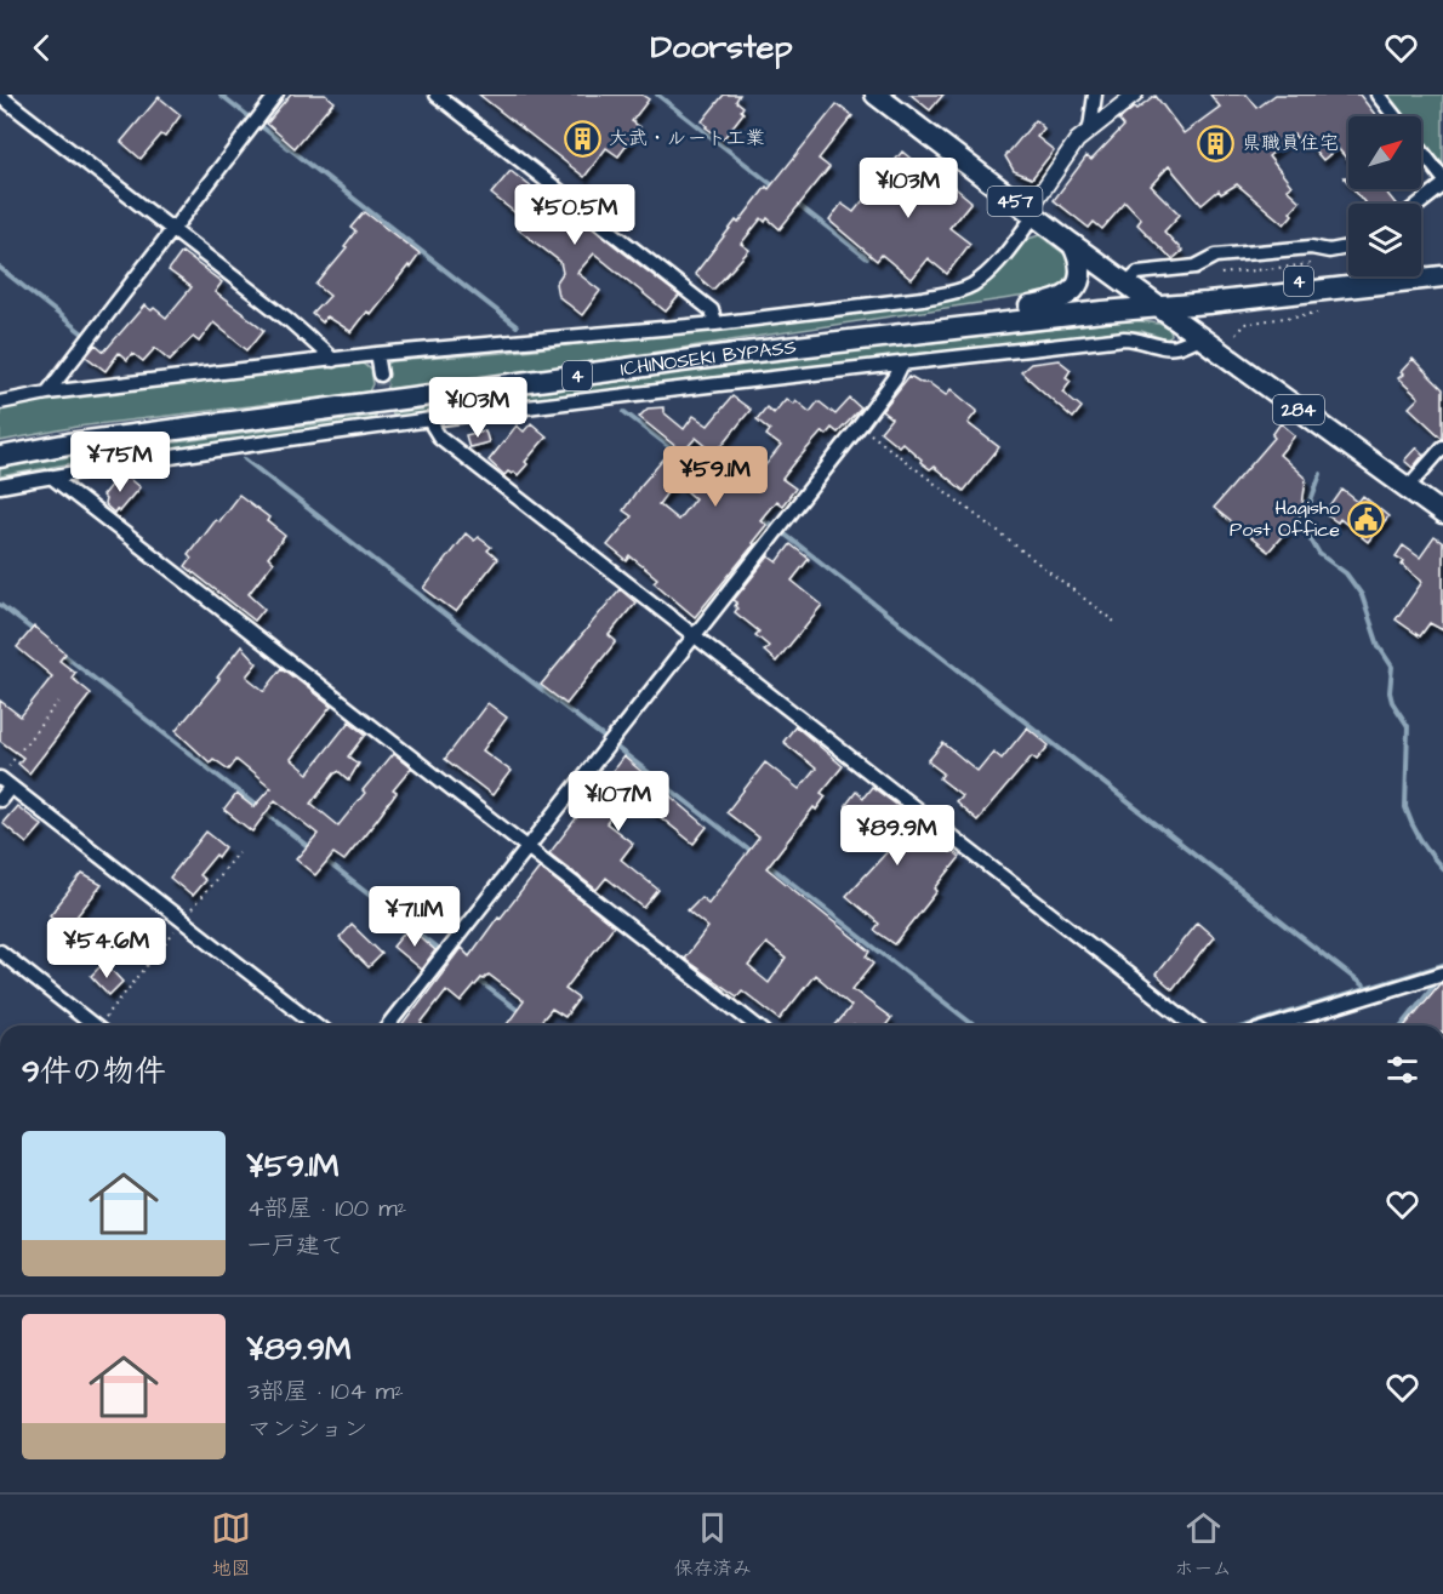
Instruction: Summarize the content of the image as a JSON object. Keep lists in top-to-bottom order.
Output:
{
  "streets": {
    "highway": [
      "457",
      "4",
      "ICHINOSEKI BYPASS",
      "284"
    ]
  },
  "crossings": [
    ["457", "ICHINOSEKI BYPASS"],
    ["457", "284"],
    ["ICHINOSEKI BYPASS", "284"]
  ],
  "places": {
    "building": ["大武・ルート工業", "県職員住宅"],
    "public building": ["Hagisho Post Office"]
  },
  "north": "top right",
  "page": {
    "header": "Doorstep",
    "price": [
      "¥103M",
      "¥50.5M",
      "¥103M",
      "¥75M",
      "¥59.1M",
      "¥107M",
      "¥89.9M",
      "¥71.1M",
      "¥54.6M"
    ],
    "heading": "9件の物件",
    "list": [
      {
        "name": "¥59.1M",
        "note": "4部屋 · 100 m² · 一戸建て"
      },
      {
        "name": "¥89.9M",
        "note": "3部屋 · 104 m² · マンション"
      }
    ],
    "tabs": ["地図", "保存済み", "ホーム"]
  }
}
